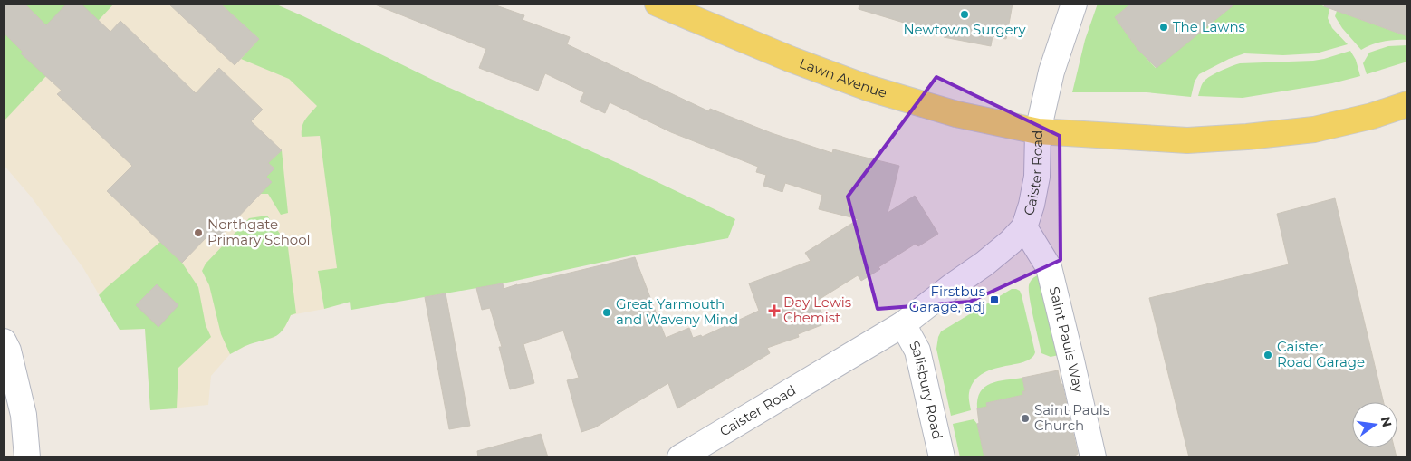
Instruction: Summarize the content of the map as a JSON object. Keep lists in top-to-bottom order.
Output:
{
  "streets": {
    "main road": ["Lawn Avenue", "Caister Road"],
    "street": ["Saint Pauls Way", "Salisbury Road"]
  },
  "crossings": [
    ["Lawn Avenue", "Caister Road"],
    ["Caister Road", "Saint Pauls Way"],
    ["Caister Road", "Salisbury Road"]
  ],
  "places": {
    "other": [
      "Newtown Surgery",
      "The Lawns",
      "Northgate Primary School",
      "Great Yarmouth and Waveny Mind",
      "Caister Road Garage",
      "Saint Pauls Church"
    ],
    "transit": ["Firstbus Garage, adj"],
    "health": ["Day Lewis Chemist"]
  },
  "north": "right"
}
